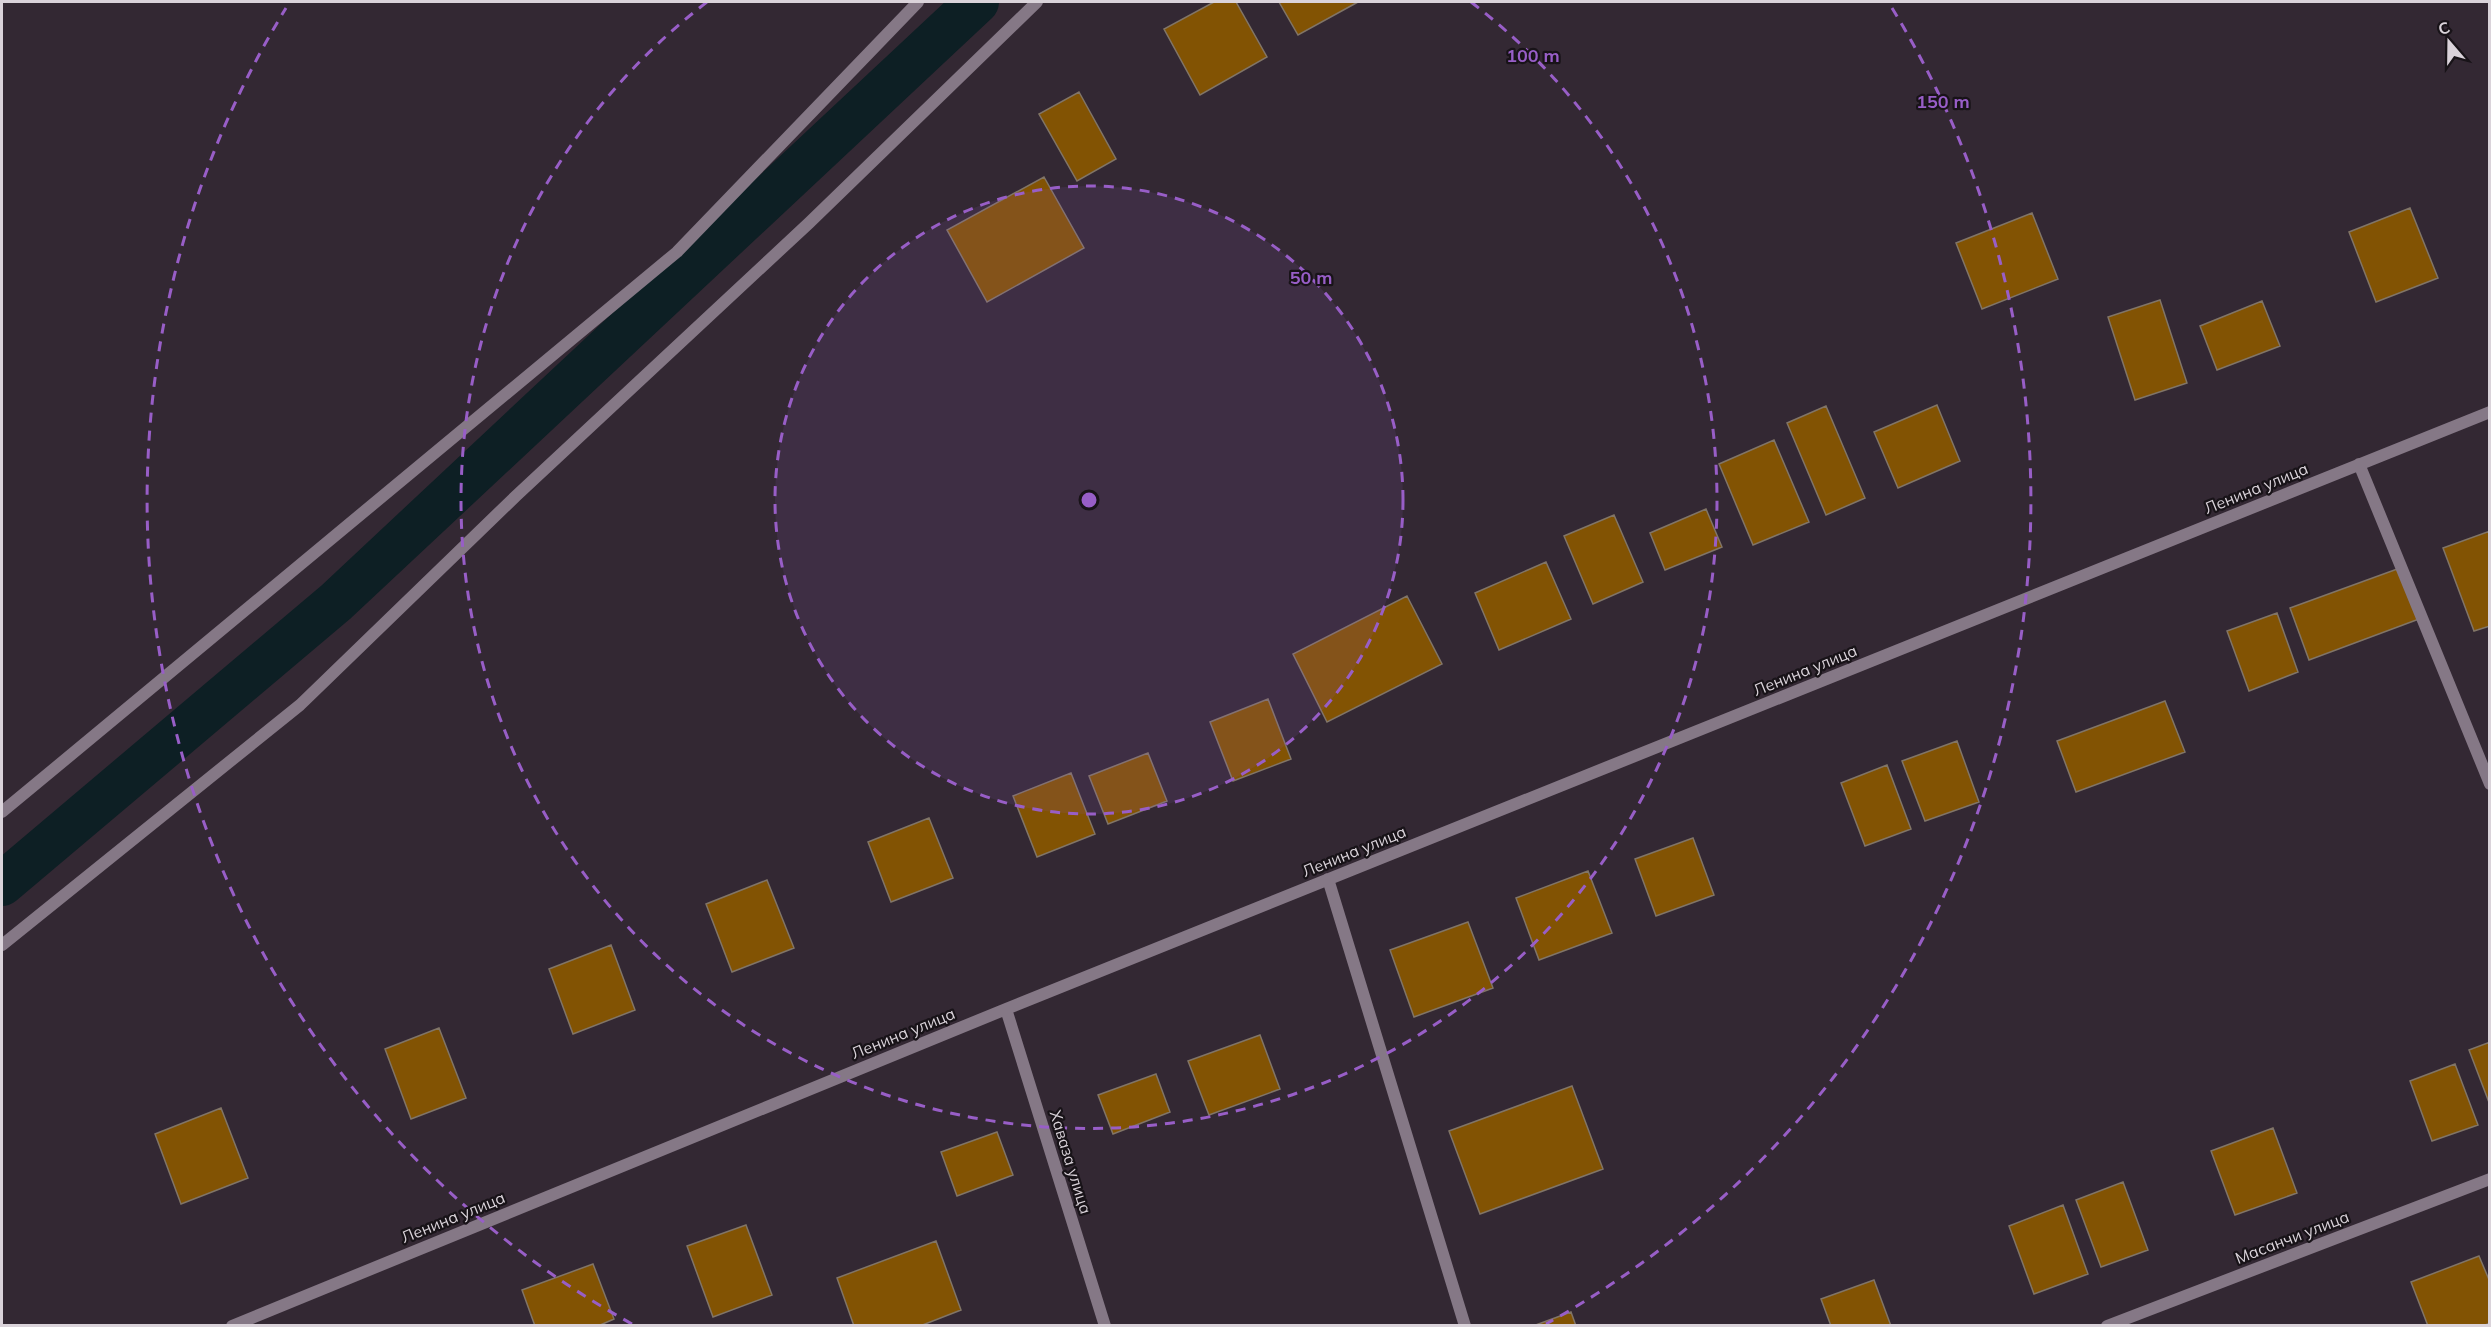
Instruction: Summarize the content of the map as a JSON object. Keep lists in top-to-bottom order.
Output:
{
  "streets": {
    "street": ["Ленина улица", "Хаваза улица", "Масанчи улица"]
  },
  "crossings": [
    ["Ленина улица", "Хаваза улица"]
  ],
  "north": "top",
  "rings": ["100 m", "150 m", "50 m"]
}
